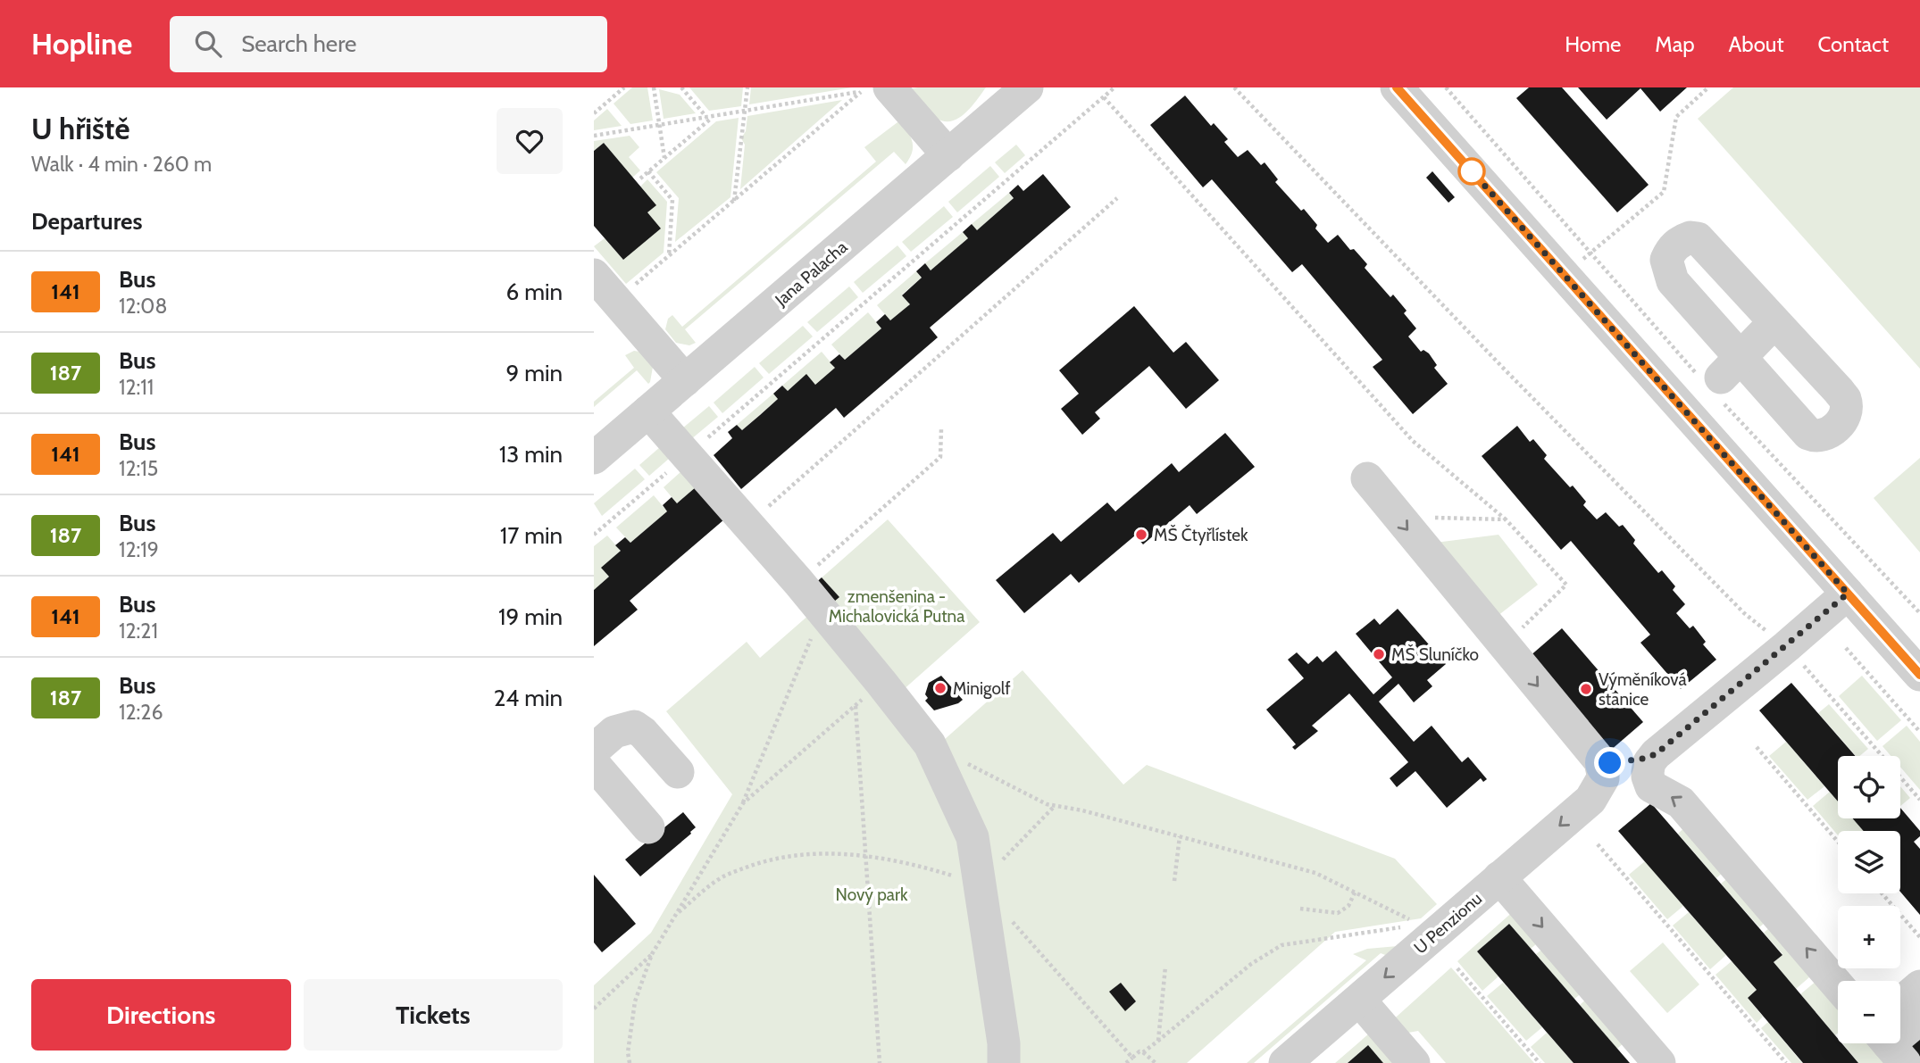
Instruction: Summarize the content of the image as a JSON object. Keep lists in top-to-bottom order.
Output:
{
  "streets": {
    "street": ["Jana Palacha", "U Penzionu"]
  },
  "one_way": ["U Penzionu"],
  "parks": ["zmenšenina - Michalovická Putna", "Nový park"],
  "places": [
    "MŠ Čtyřlístek",
    "MŠ Sluníčko",
    "Minigolf",
    "Výměníková stanice"
  ],
  "lines": ["bus line 141"],
  "page": {
    "header": "Hopline",
    "search": "Search here",
    "nav": [
      "Home",
      "Map",
      "About",
      "Contact"
    ],
    "heading": [
      ["U hřiště", "Walk · 4 min · 260 m"],
      "Departures"
    ],
    "list": [
      {
        "mark": "141",
        "name": "Bus",
        "note": "12:08",
        "value": "6 min"
      },
      {
        "mark": "187",
        "name": "Bus",
        "note": "12:11",
        "value": "9 min"
      },
      {
        "mark": "141",
        "name": "Bus",
        "note": "12:15",
        "value": "13 min"
      },
      {
        "mark": "187",
        "name": "Bus",
        "note": "12:19",
        "value": "17 min"
      },
      {
        "mark": "141",
        "name": "Bus",
        "note": "12:21",
        "value": "19 min"
      },
      {
        "mark": "187",
        "name": "Bus",
        "note": "12:26",
        "value": "24 min"
      }
    ],
    "map_buttons": ["+", "−"],
    "buttons": ["Directions", "Tickets"]
  }
}
